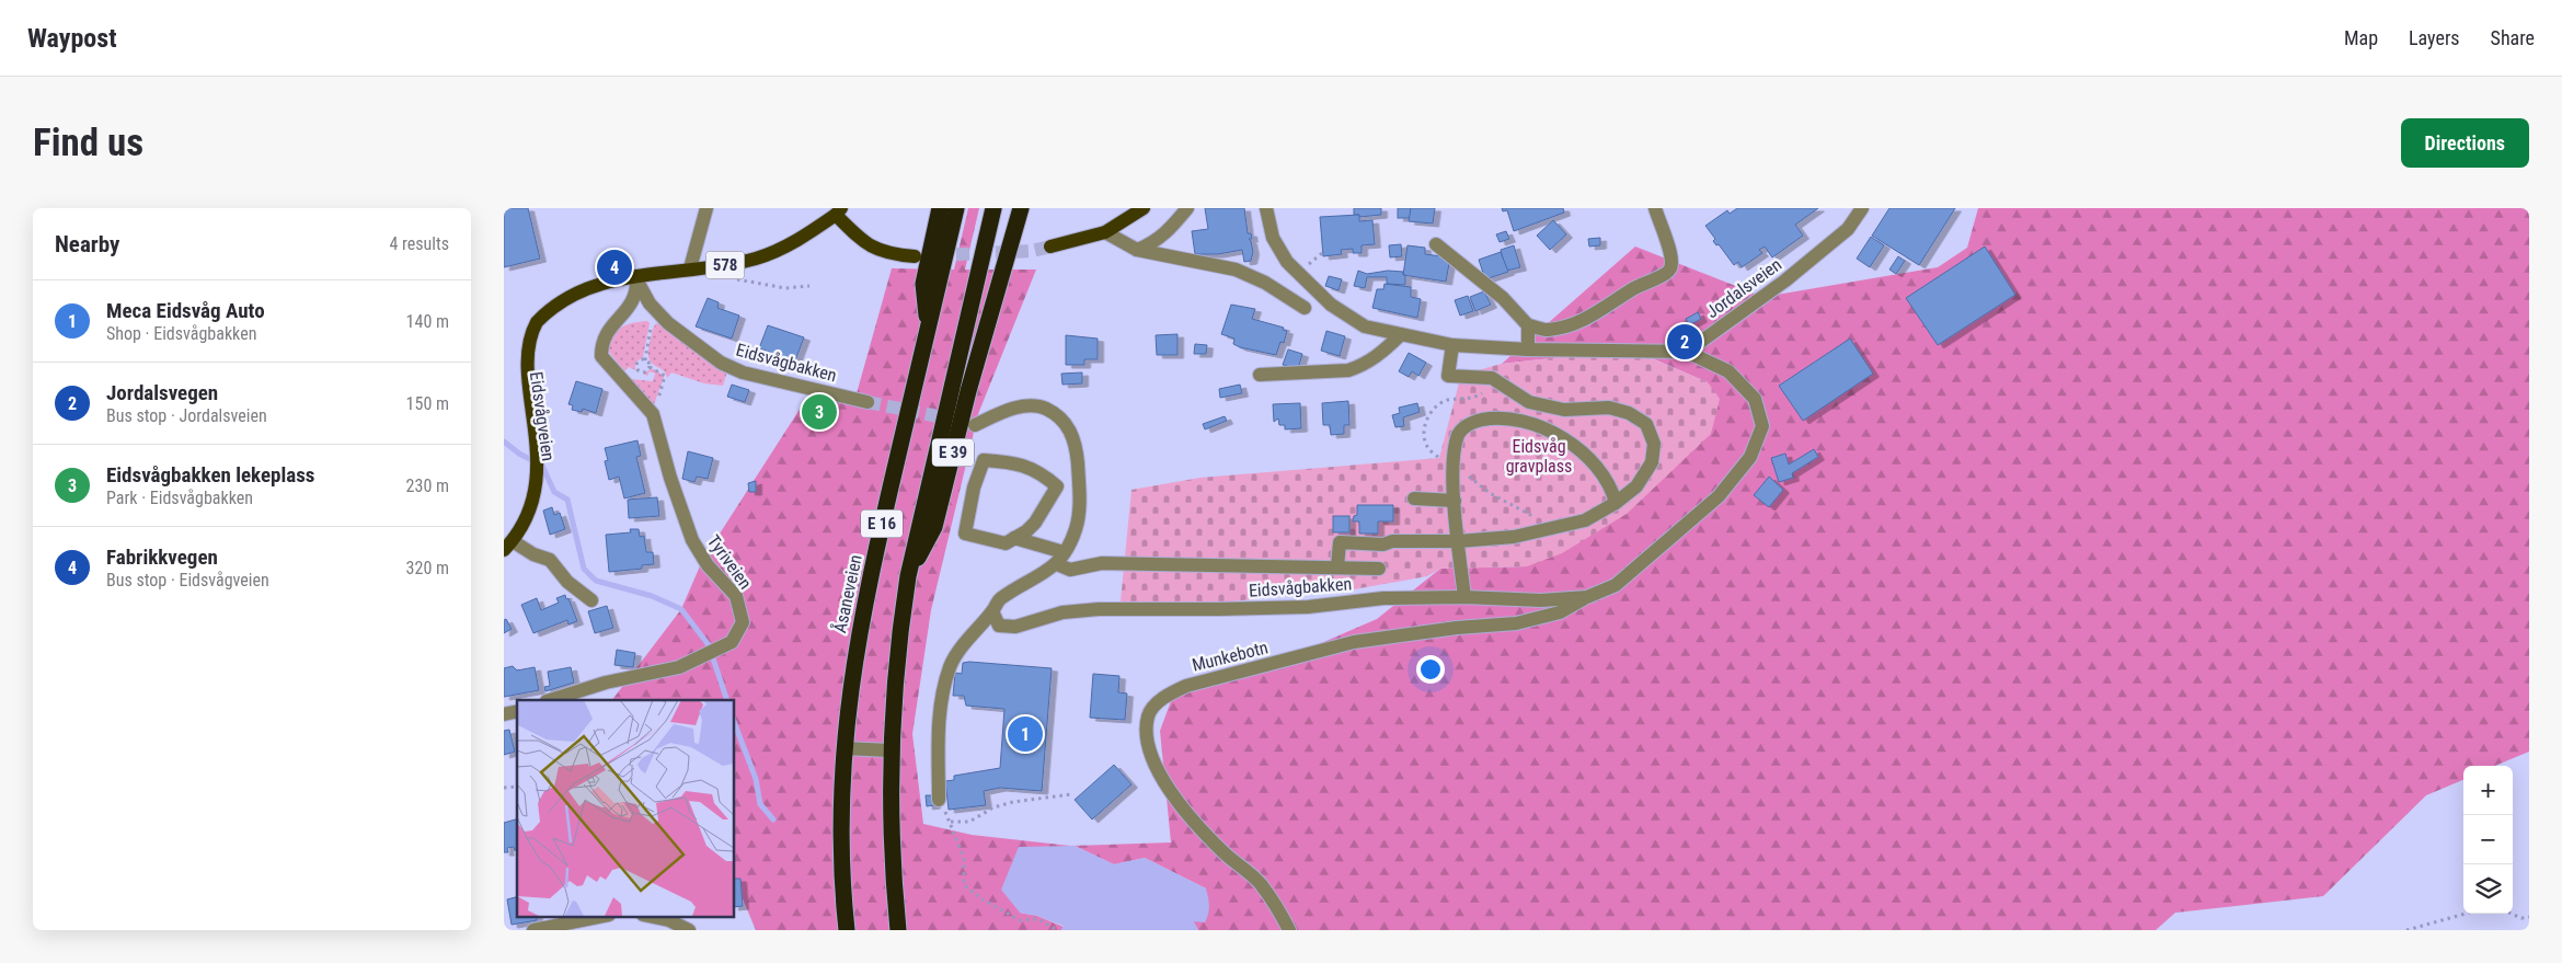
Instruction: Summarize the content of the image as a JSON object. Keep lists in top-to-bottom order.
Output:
{
  "streets": {
    "highway": ["E 39", "E 16", "Åsaneveien"],
    "main road": ["578", "Eidsvågveien"],
    "street": [
      "Jordalsveien",
      "Eidsvågbakken",
      "Tyriveien",
      "Munkebotn"
    ]
  },
  "crossings": [
    ["Jordalsveien", "Eidsvågbakken"],
    ["Eidsvågbakken", "Eidsvågveien"],
    ["Eidsvågbakken", "Tyriveien"],
    ["Eidsvågbakken", "Munkebotn"],
    ["Eidsvågveien", "Tyriveien"],
    ["E 39", "E 16"]
  ],
  "parks": ["Eidsvåg gravplass"],
  "page": {
    "header": "Waypost",
    "nav": ["Map", "Layers", "Share"],
    "buttons": "Directions",
    "title": "Find us",
    "heading": ["Nearby", "4 results"],
    "pins": [
      "4",
      "2",
      "3",
      "1"
    ],
    "list": [
      {
        "mark": "1",
        "name": "Meca Eidsvåg Auto",
        "note": "Shop · Eidsvågbakken",
        "value": "140 m"
      },
      {
        "mark": "2",
        "name": "Jordalsvegen",
        "note": "Bus stop · Jordalsveien",
        "value": "150 m"
      },
      {
        "mark": "3",
        "name": "Eidsvågbakken lekeplass",
        "note": "Park · Eidsvågbakken",
        "value": "230 m"
      },
      {
        "mark": "4",
        "name": "Fabrikkvegen",
        "note": "Bus stop · Eidsvågveien",
        "value": "320 m"
      }
    ],
    "map_buttons": ["+", "−"]
  }
}
